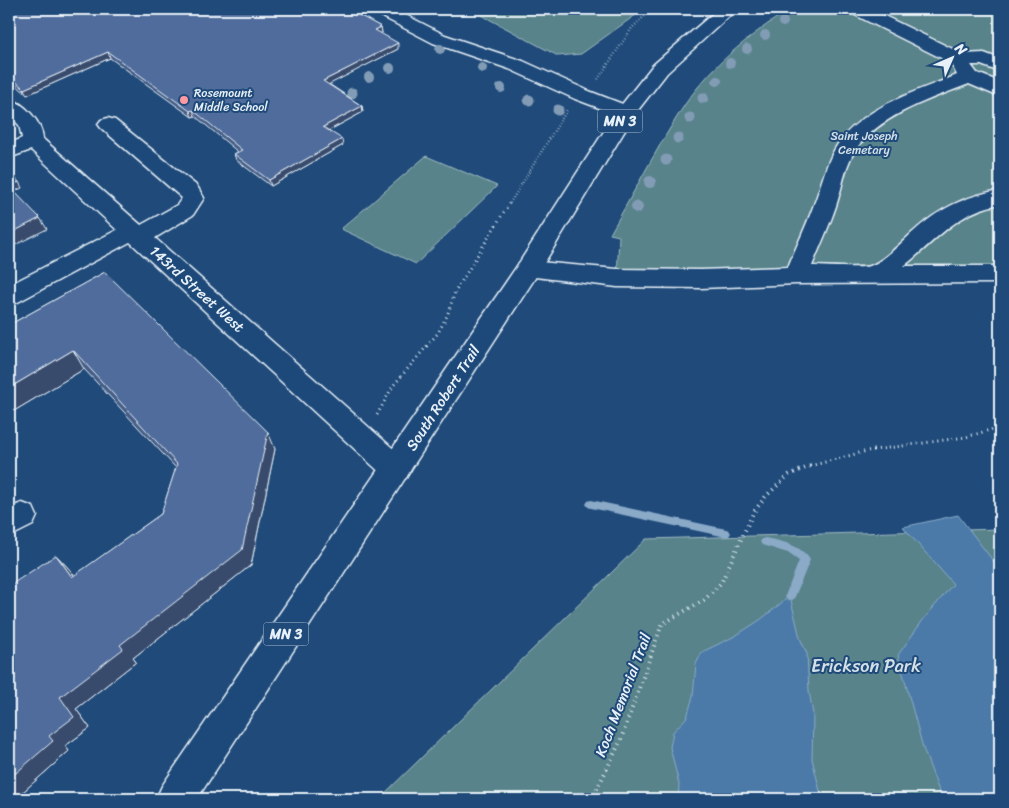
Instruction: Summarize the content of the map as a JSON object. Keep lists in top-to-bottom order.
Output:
{
  "streets": {
    "main road": ["MN 3", "143rd Street West", "South Robert Trail"],
    "path": ["Koch Memorial Trail"]
  },
  "crossings": [
    ["143rd Street West", "South Robert Trail"]
  ],
  "parks": ["Saint Joseph Cemetary", "Erickson Park"],
  "places": ["Rosemount Middle School"],
  "north": "top right"
}
